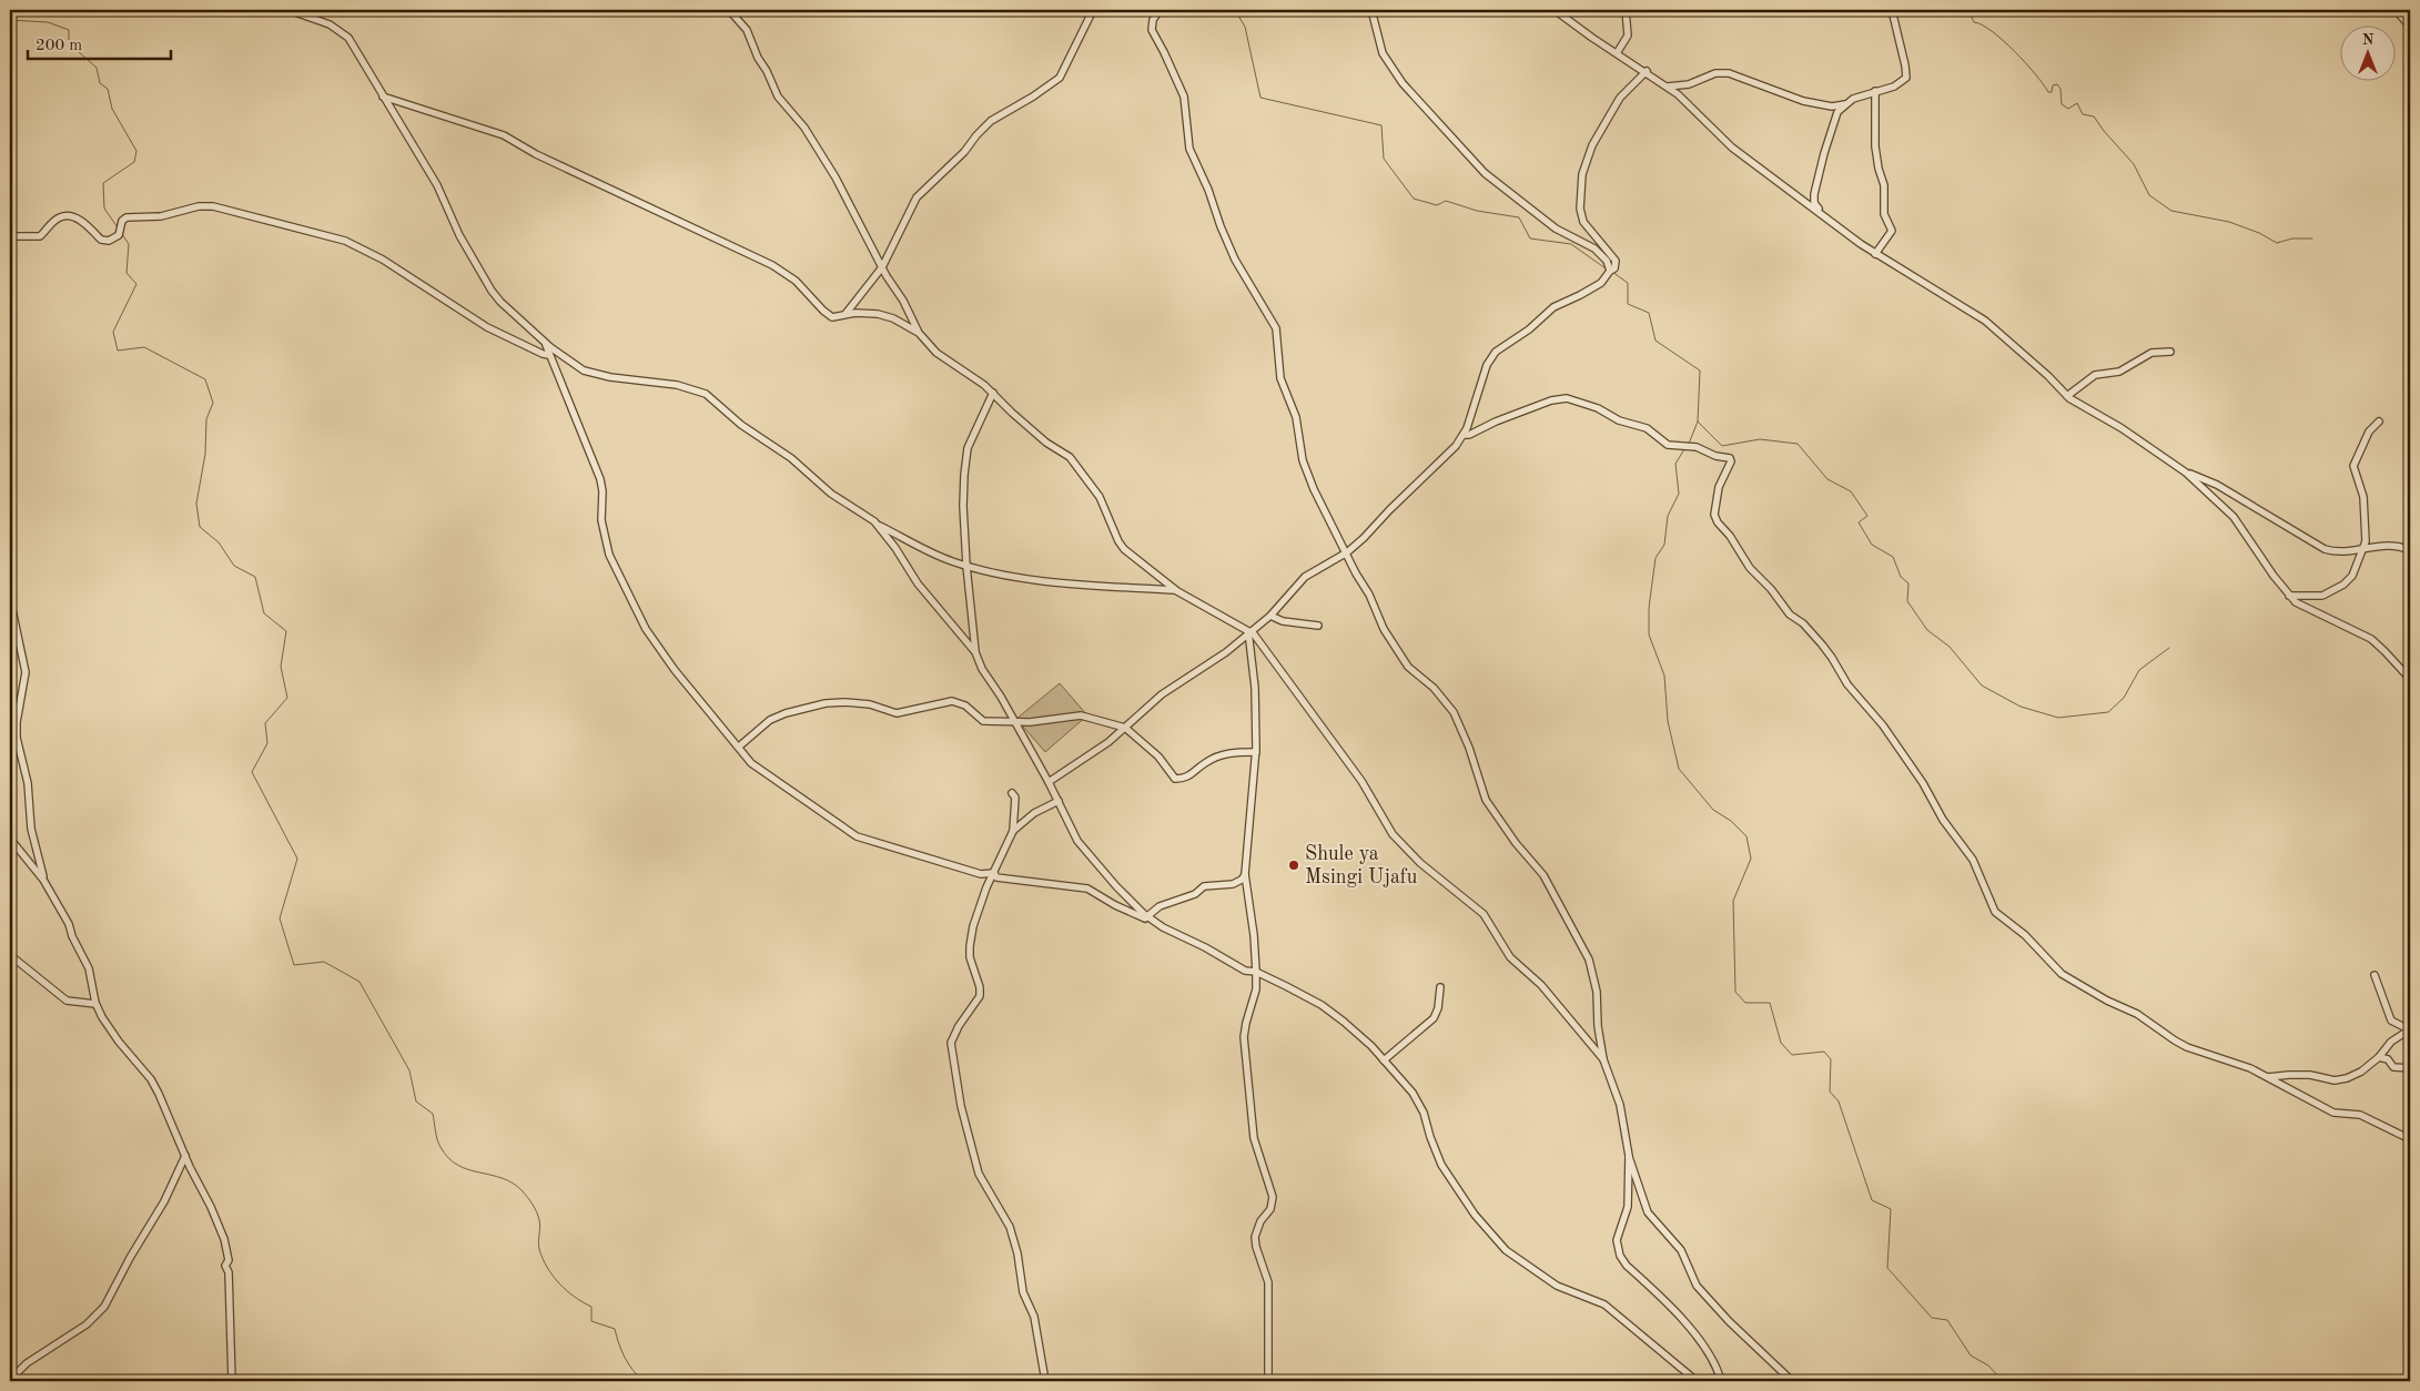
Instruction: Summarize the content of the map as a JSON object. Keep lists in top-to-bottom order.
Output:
{
  "places": ["Shule ya Msingi Ujafu"],
  "scale_bar": "200 m",
  "north": "top"
}
